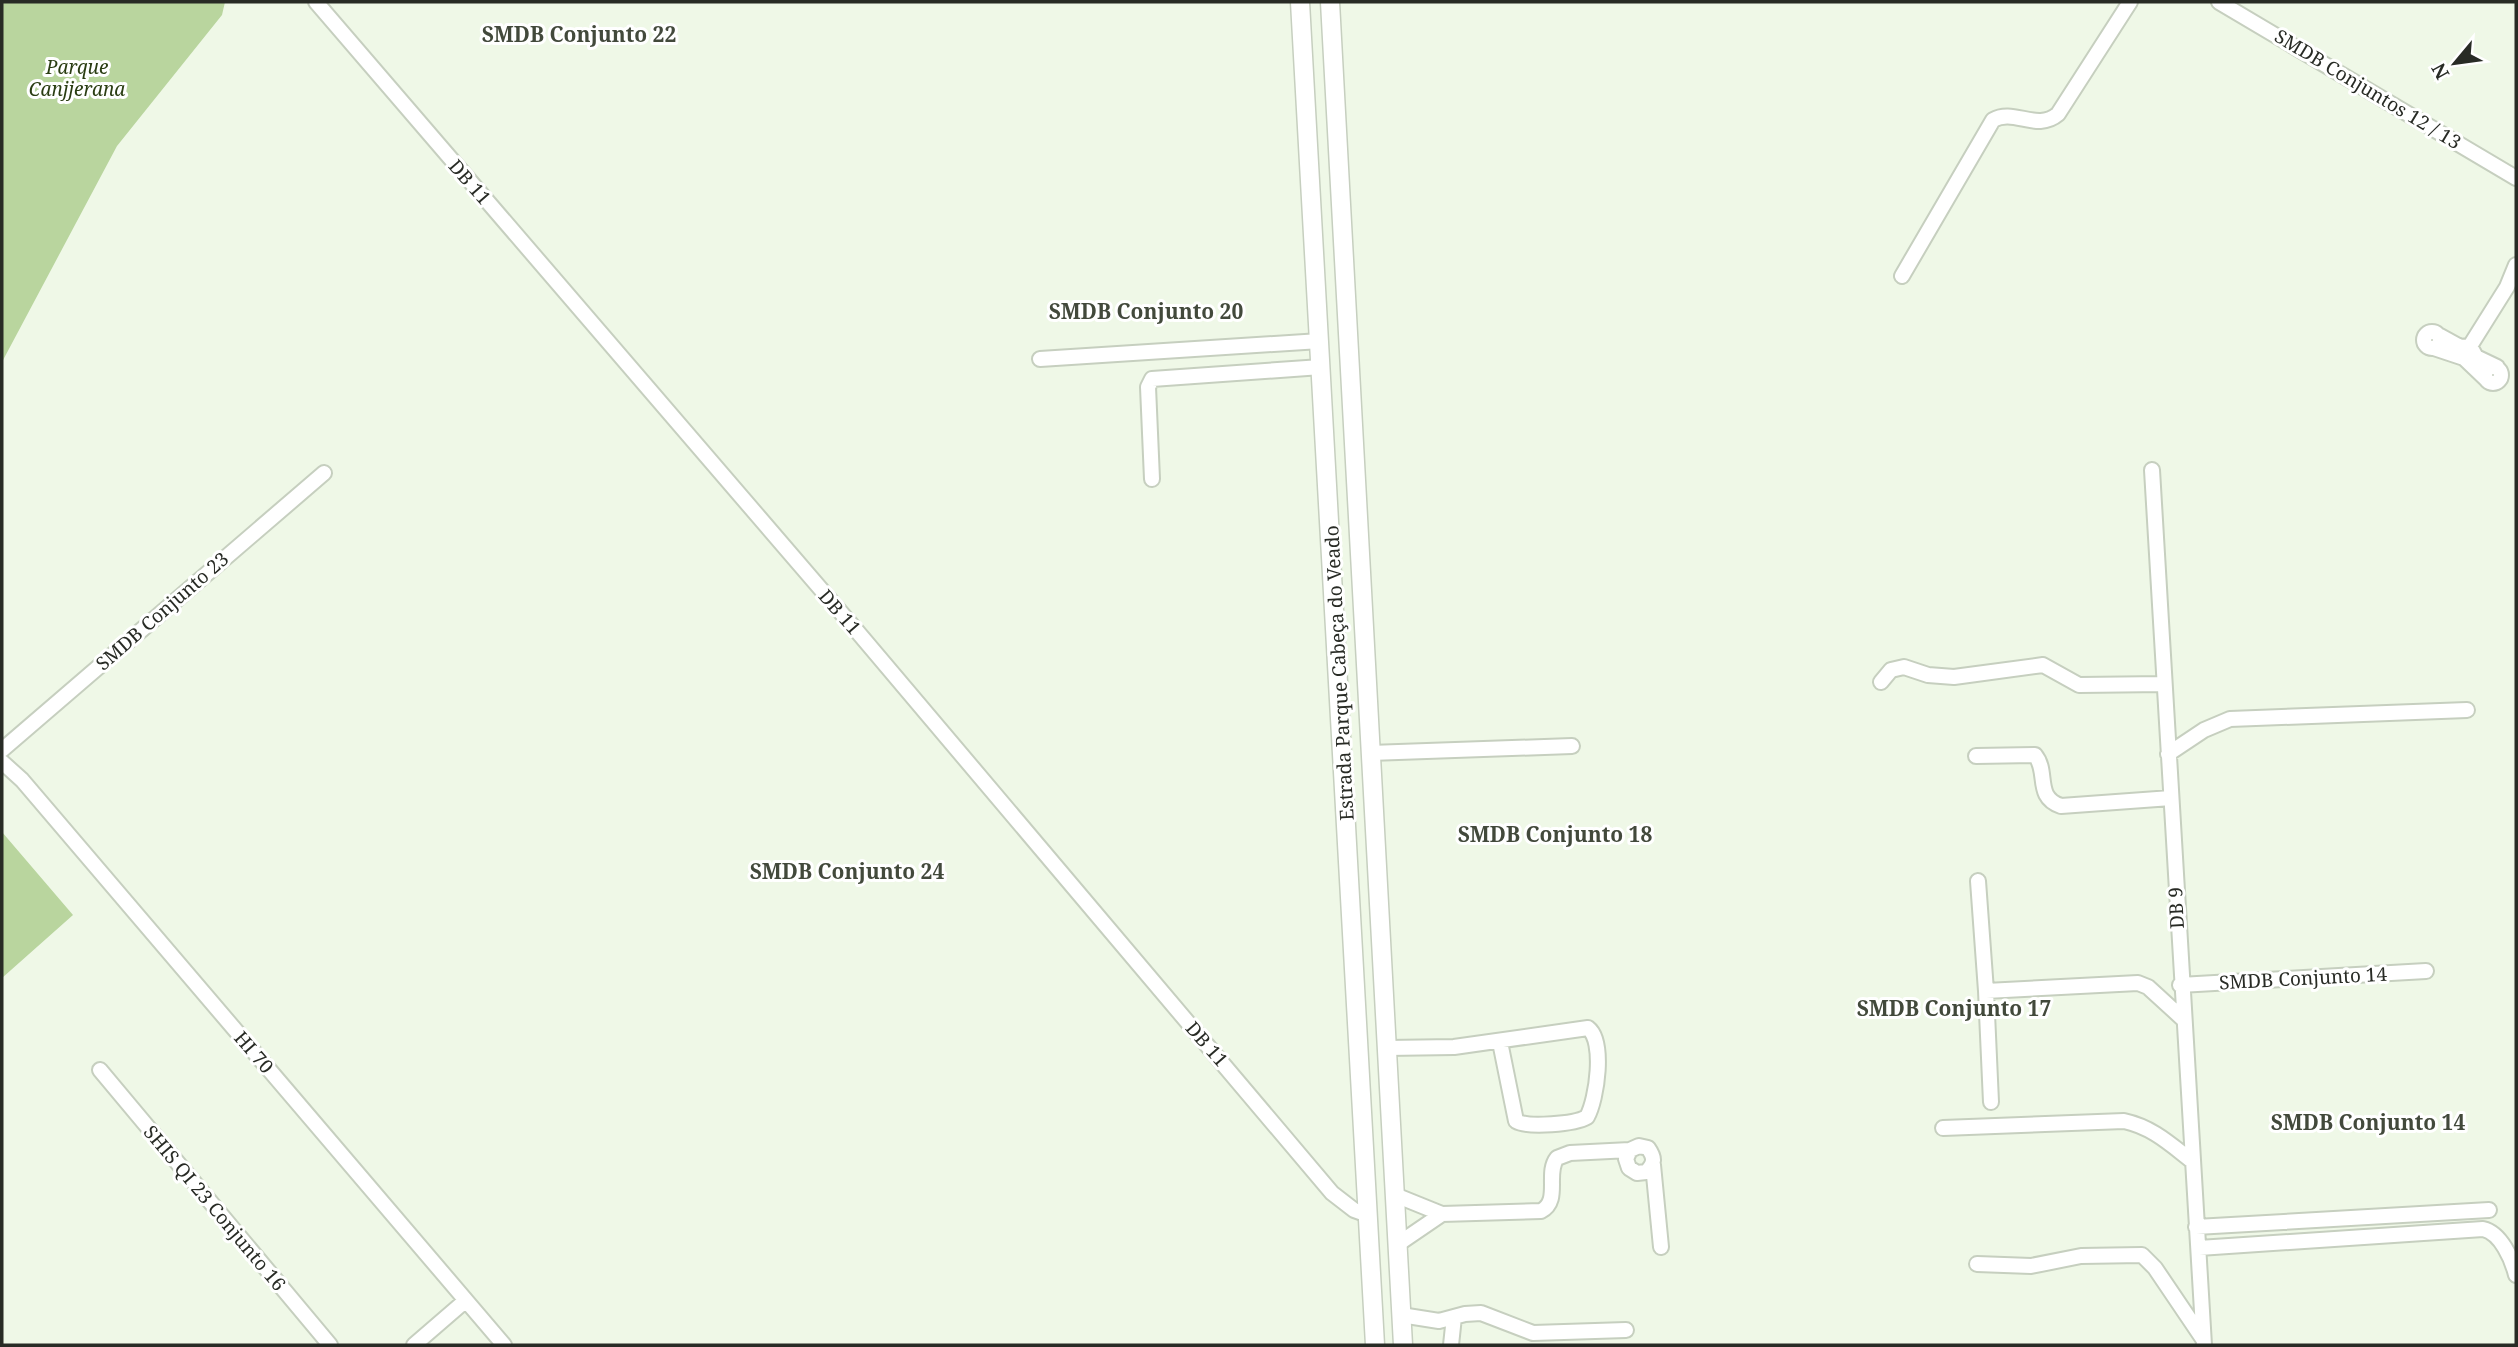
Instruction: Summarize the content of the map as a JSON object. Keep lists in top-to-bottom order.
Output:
{
  "streets": {
    "main road": ["Estrada Parque Cabeça do Veado"],
    "street": [
      "SMDB Conjuntos 12 / 13",
      "DB 11",
      "SMDB Conjunto 23",
      "DB 9",
      "SMDB Conjunto 14",
      "HI 70",
      "SHIS QI 23 Conjunto 16"
    ]
  },
  "crossings": [
    ["DB 11", "Estrada Parque Cabeça do Veado"],
    ["DB 9", "SMDB Conjunto 14"]
  ],
  "districts": [
    "SMDB Conjunto 22",
    "SMDB Conjunto 20",
    "SMDB Conjunto 18",
    "SMDB Conjunto 24",
    "SMDB Conjunto 17",
    "SMDB Conjunto 14"
  ],
  "parks": ["Parque Canjjerana"],
  "north": "bottom left"
}
